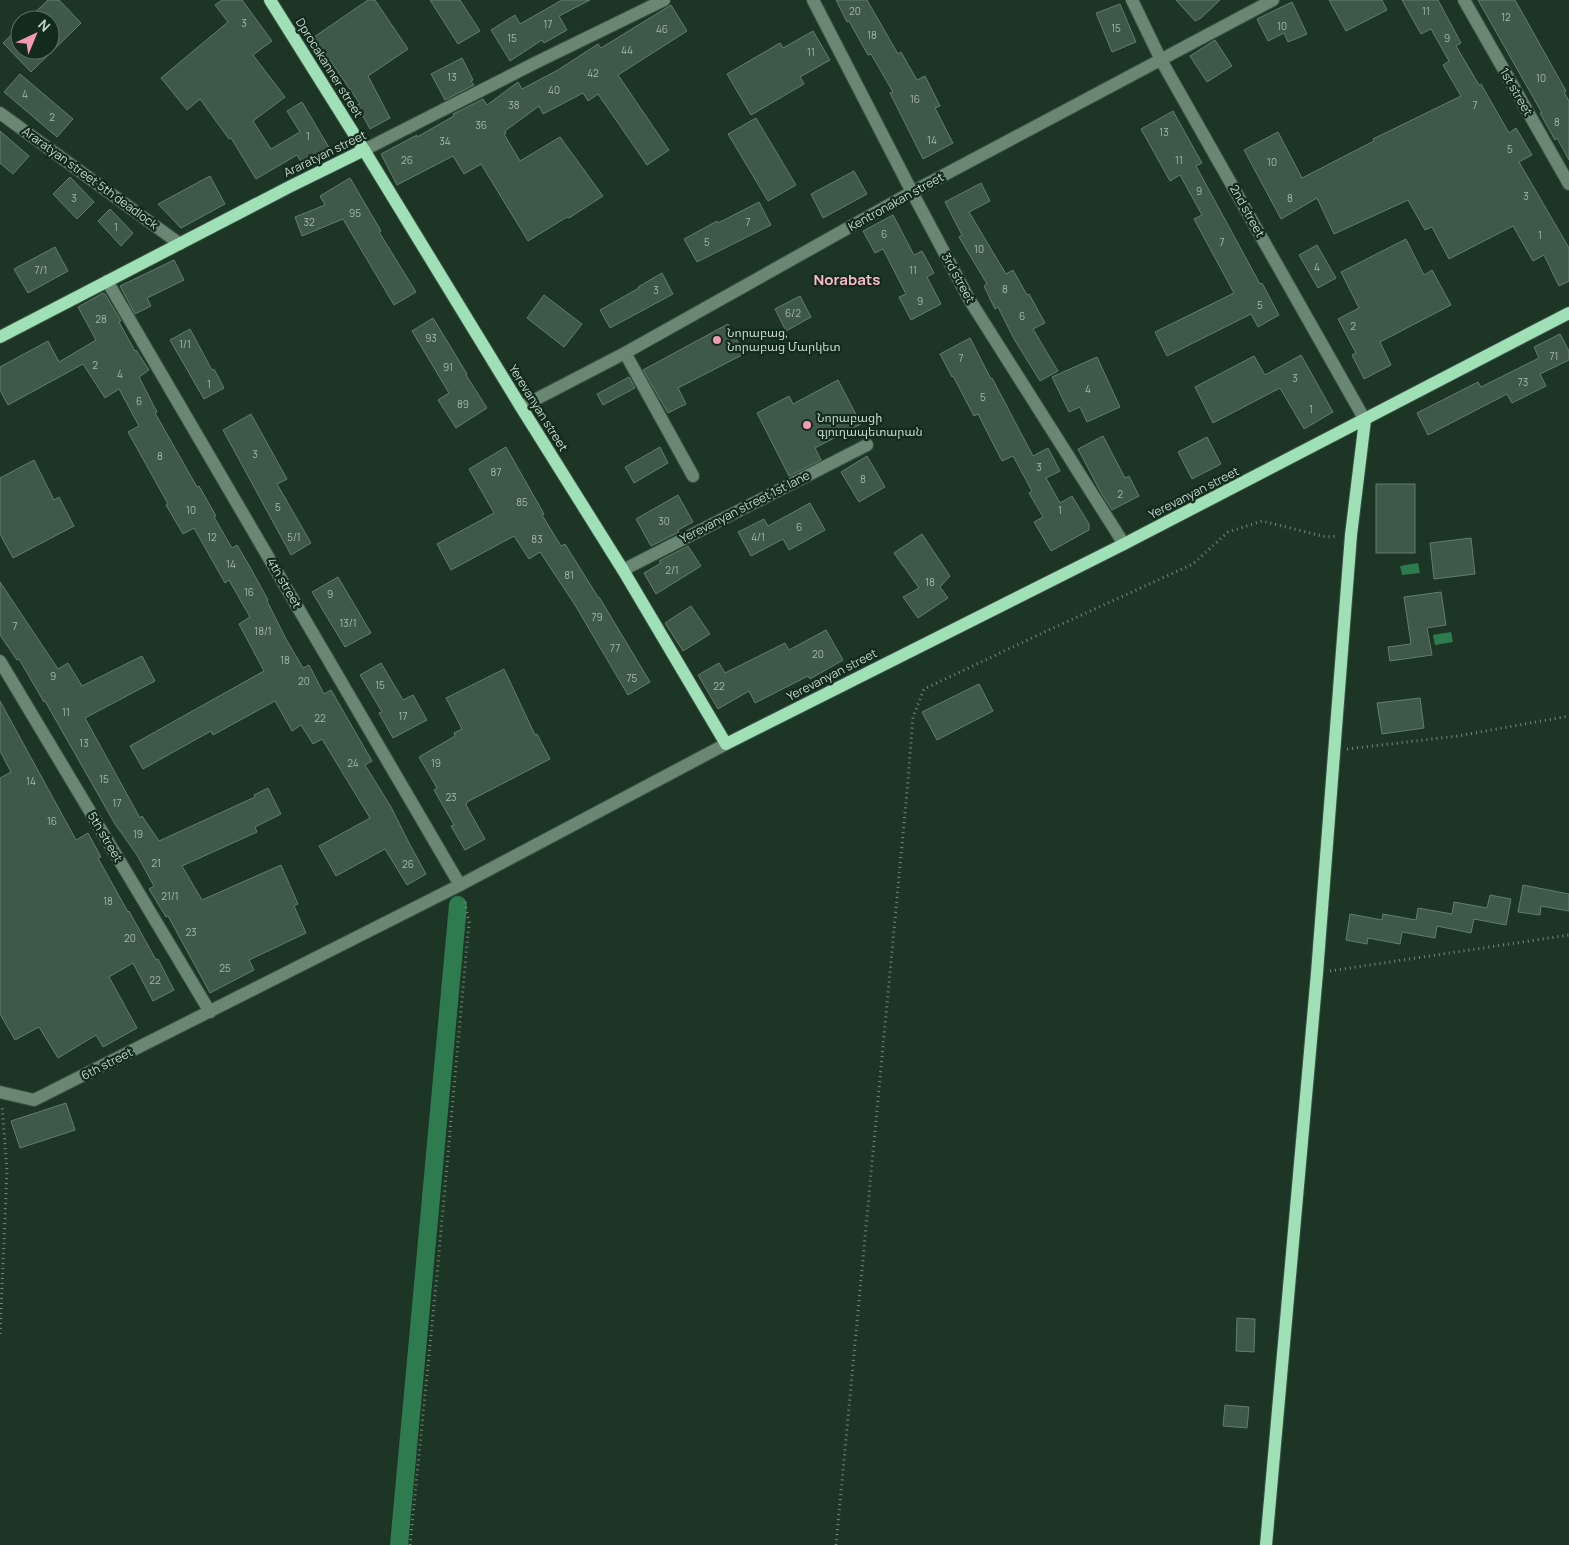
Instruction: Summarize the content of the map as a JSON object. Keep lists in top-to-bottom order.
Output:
{
  "streets": {
    "main road": ["Dprocakanner street", "Araratyan street", "Yerevanyan street"],
    "street": [
      "1st street",
      "Araratyan street 5th deadlock",
      "Kentronakan street",
      "2nd street",
      "3rd street",
      "Yerevanyan street 1st lane",
      "4th street",
      "5th street",
      "6th street"
    ]
  },
  "crossings": [
    ["Dprocakanner street", "Araratyan street"],
    ["Dprocakanner street", "Yerevanyan street"],
    ["Araratyan street", "Araratyan street 5th deadlock"],
    ["Araratyan street", "Yerevanyan street"],
    ["Araratyan street", "4th street"],
    ["Kentronakan street", "2nd street"],
    ["Kentronakan street", "3rd street"],
    ["Kentronakan street", "Yerevanyan street"],
    ["2nd street", "Yerevanyan street"],
    ["3rd street", "Yerevanyan street"],
    ["Yerevanyan street", "Yerevanyan street 1st lane"],
    ["Yerevanyan street", "6th street"],
    ["4th street", "6th street"],
    ["5th street", "6th street"]
  ],
  "districts": ["Norabats"],
  "places": ["Նորաբաց, Նորաբաց Մարկետ", "Նորաբացի գյուղապետարան"],
  "house_numbers": [
    "20",
    "11",
    "12",
    "3",
    "17",
    "10",
    "15",
    "46",
    "18",
    "15",
    "9",
    "44",
    "11",
    "42",
    "13",
    "10",
    "40",
    "4",
    "16",
    "38",
    "7",
    "2",
    "8",
    "36",
    "13",
    "1",
    "14",
    "34",
    "5",
    "26",
    "11",
    "10",
    "9",
    "3",
    "3",
    "8",
    "95",
    "32",
    "7",
    "1",
    "6",
    "1",
    "5",
    "7",
    "10",
    "4",
    "7/1",
    "11",
    "8",
    "3",
    "9",
    "5",
    "6/2",
    "6",
    "28",
    "2",
    "93",
    "1/1",
    "71",
    "7",
    "2",
    "91",
    "4",
    "3",
    "73",
    "1",
    "4",
    "5",
    "6",
    "89",
    "1",
    "3",
    "8",
    "3",
    "87",
    "8",
    "2",
    "85",
    "5",
    "10",
    "1",
    "30",
    "6",
    "12",
    "5/1",
    "4/1",
    "83",
    "14",
    "2/1",
    "81",
    "18",
    "16",
    "9",
    "79",
    "13/1",
    "7",
    "18/1",
    "77",
    "20",
    "18",
    "9",
    "75",
    "20",
    "15",
    "22",
    "11",
    "17",
    "22",
    "13",
    "24",
    "19",
    "15",
    "14",
    "23",
    "17",
    "16",
    "19",
    "21",
    "26",
    "21/1",
    "18",
    "23",
    "20",
    "25",
    "22"
  ],
  "north": "top right"
}
